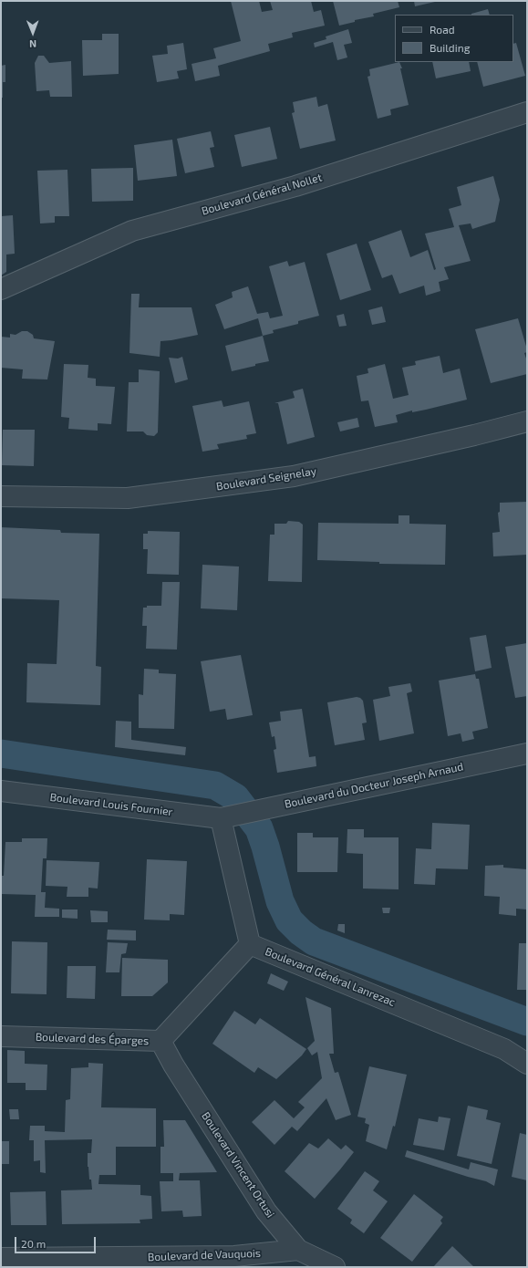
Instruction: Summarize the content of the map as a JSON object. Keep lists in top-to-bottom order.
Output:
{
  "streets": {
    "street": [
      "Boulevard Général Nollet",
      "Boulevard Seignelay",
      "Boulevard du Docteur Joseph Arnaud",
      "Boulevard Louis Fournier",
      "Boulevard Général Lanrezac",
      "Boulevard des Éparges",
      "Boulevard Vincent Ortusi",
      "Boulevard de Vauquois"
    ]
  },
  "crossings": [
    ["Boulevard du Docteur Joseph Arnaud", "Boulevard Louis Fournier"],
    ["Boulevard Général Lanrezac", "Boulevard des Éparges"],
    ["Boulevard des Éparges", "Boulevard Vincent Ortusi"],
    ["Boulevard Vincent Ortusi", "Boulevard de Vauquois"]
  ],
  "legend": ["Road", "Building"],
  "scale_bar": "20 m",
  "north": "bottom"
}
